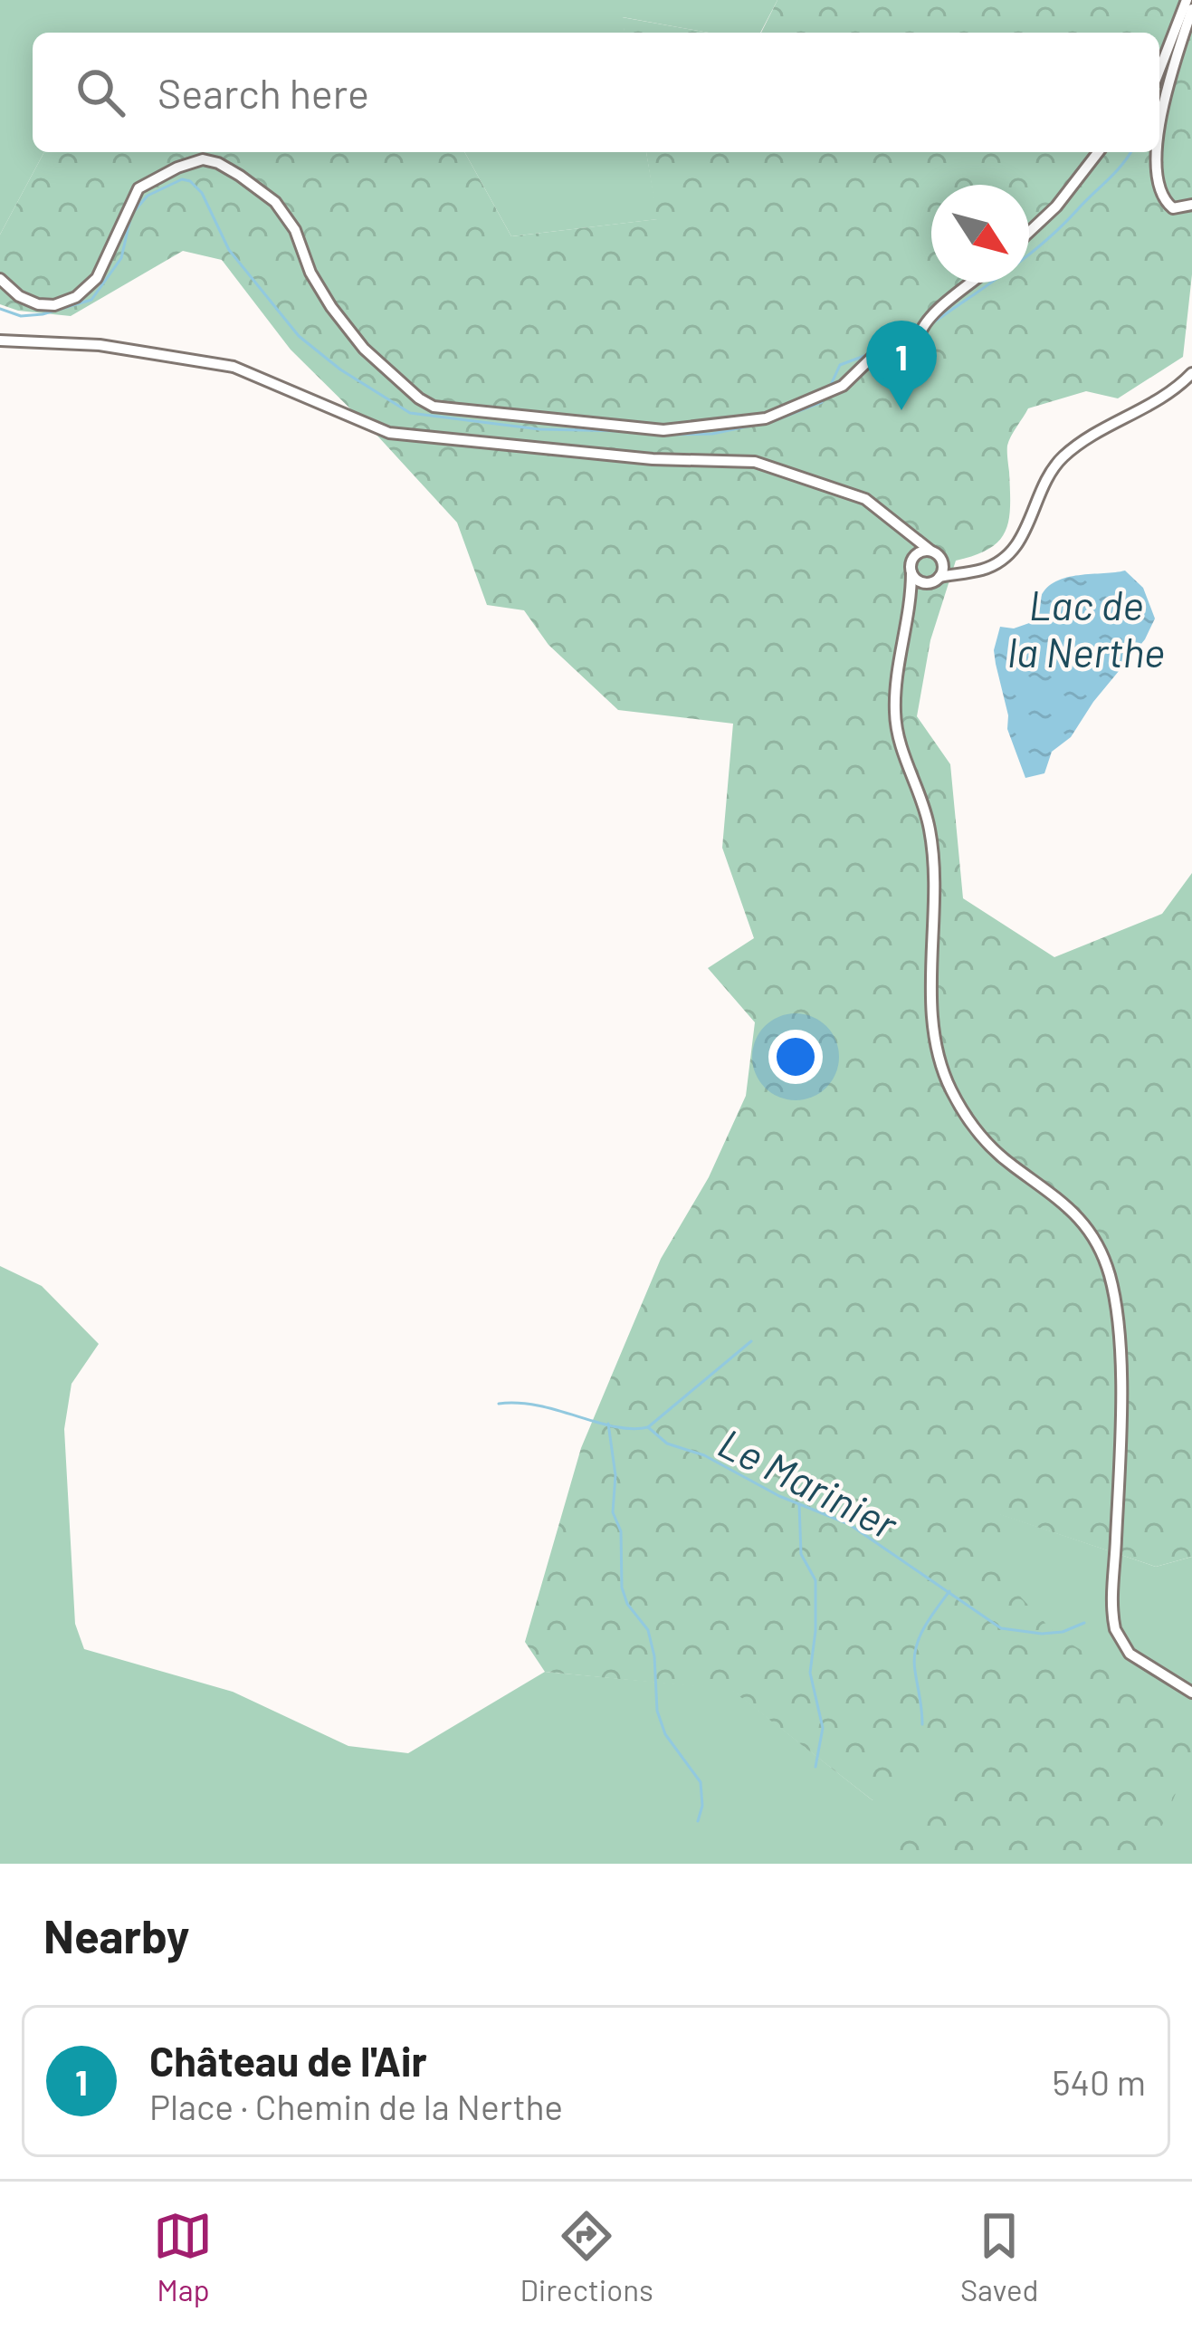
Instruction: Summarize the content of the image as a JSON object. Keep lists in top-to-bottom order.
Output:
{
  "water": ["Lac de la Nerthe", "Le Marinier"],
  "north": "bottom right",
  "page": {
    "search": "Search here",
    "pins": "1",
    "heading": "Nearby",
    "list": [
      {
        "mark": "1",
        "name": "Château de l'Air",
        "note": "Place · Chemin de la Nerthe",
        "value": "540 m"
      }
    ],
    "nav": ["Map", "Directions", "Saved"]
  }
}
